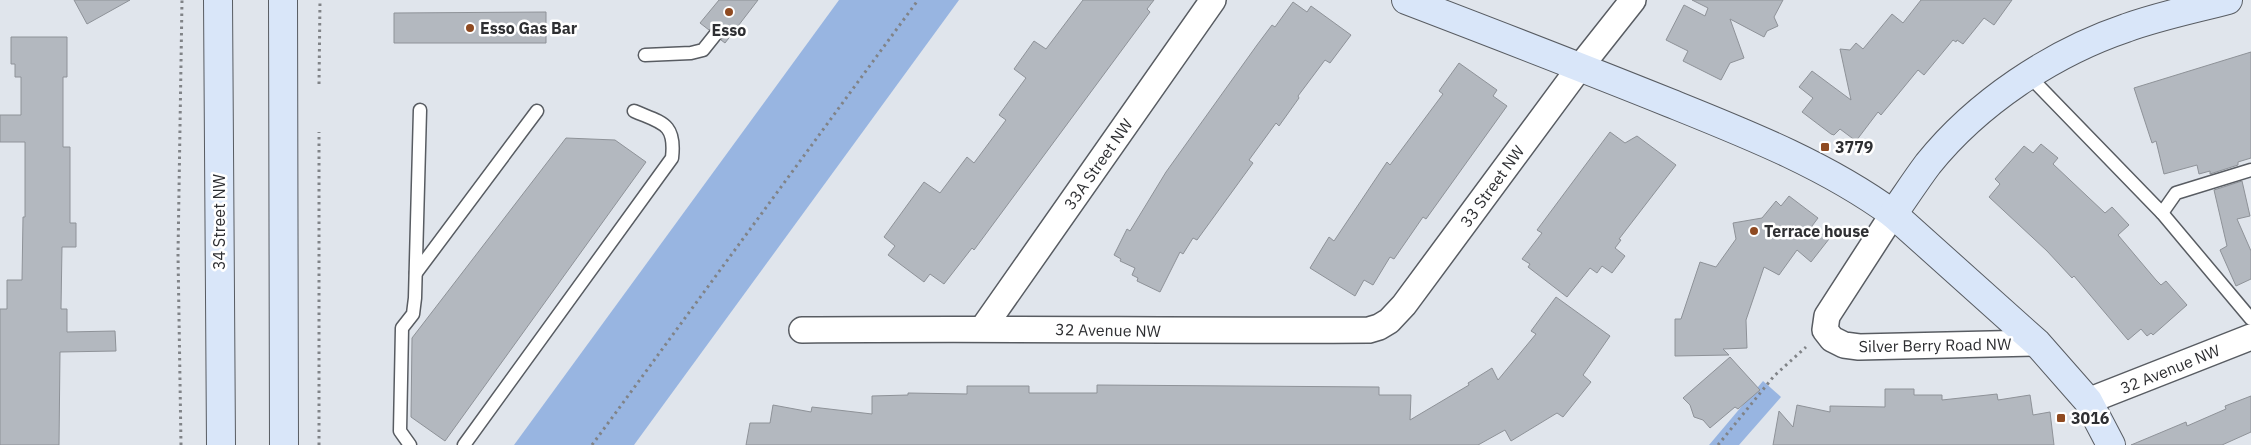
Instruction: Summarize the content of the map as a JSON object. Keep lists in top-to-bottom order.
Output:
{
  "streets": {
    "street": [
      "33A Street NW",
      "33 Street NW",
      "34 Street NW",
      "32 Avenue NW",
      "Silver Berry Road NW"
    ]
  },
  "crossings": [
    ["33A Street NW", "32 Avenue NW"],
    ["33 Street NW", "32 Avenue NW"],
    ["33 Street NW", "Silver Berry Road NW"],
    ["32 Avenue NW", "Silver Berry Road NW"]
  ],
  "places": {
    "other": ["Esso", "Esso Gas Bar", "Terrace house"],
    "transit": ["3779", "3016"]
  }
}
